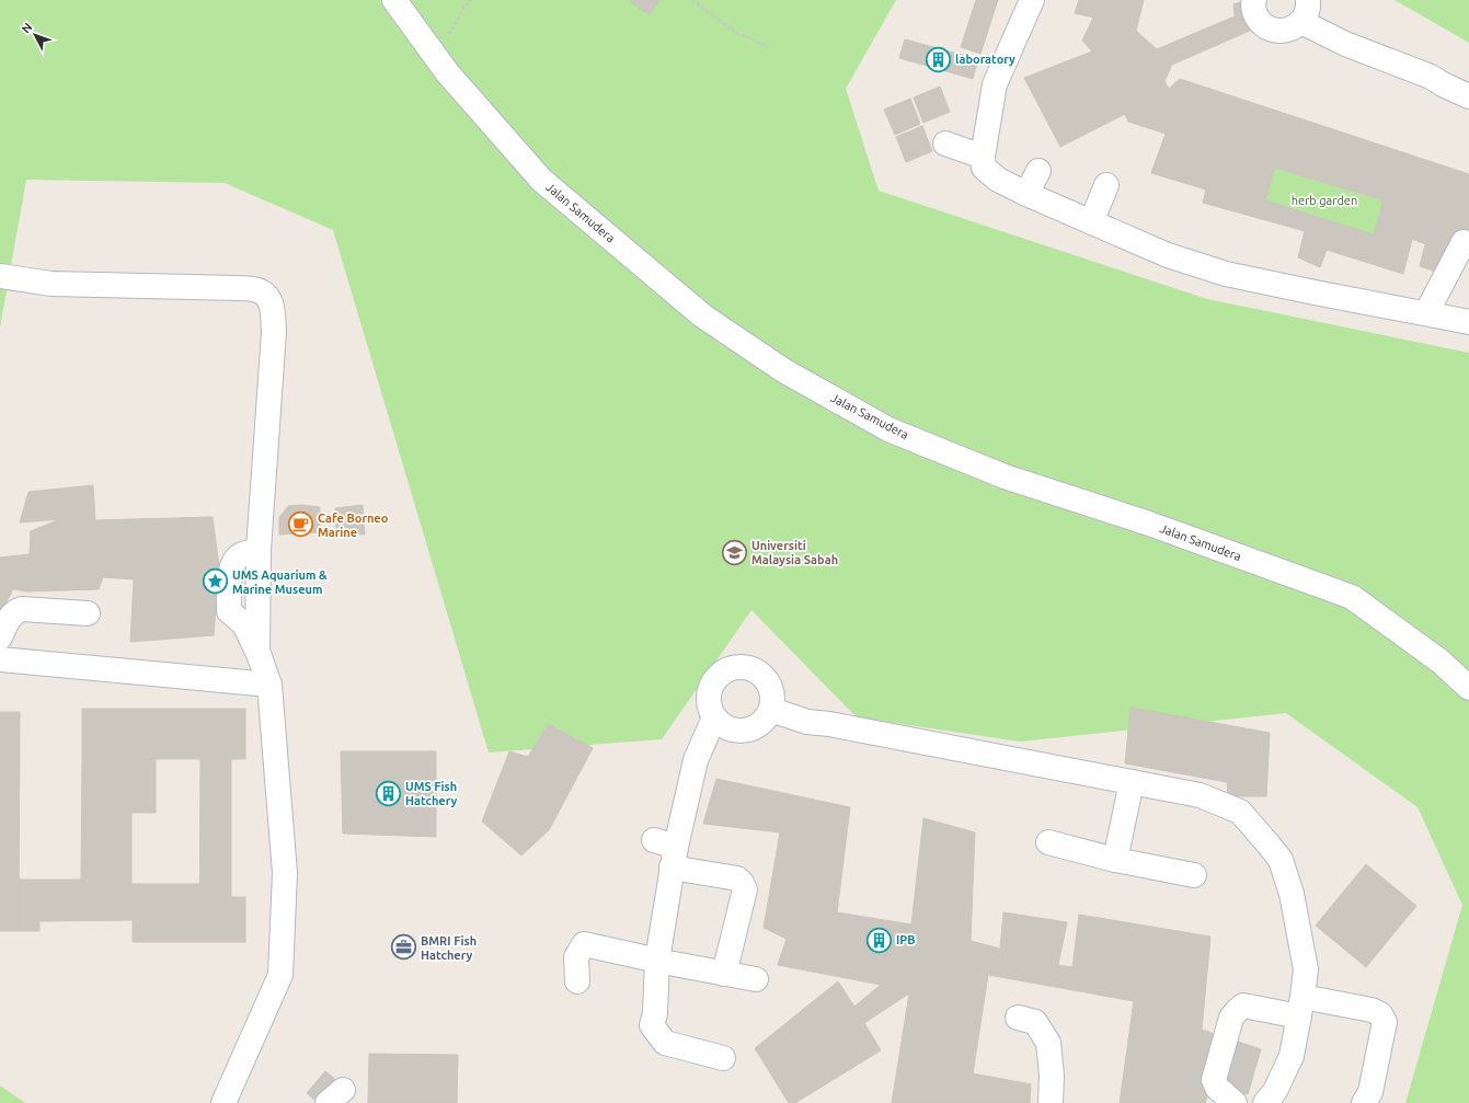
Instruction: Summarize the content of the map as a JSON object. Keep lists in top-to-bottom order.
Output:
{
  "streets": {
    "street": ["Jalan Samudera"]
  },
  "parks": ["herb garden"],
  "places": {
    "building": ["laboratory", "UMS Fish Hatchery", "IPB"],
    "cafe": ["Cafe Borneo Marine"],
    "school or university": ["Universiti Malaysia Sabah"],
    "place": ["UMS Aquarium & Marine Museum"],
    "office": ["BMRI Fish Hatchery"]
  },
  "north": "top left"
}
